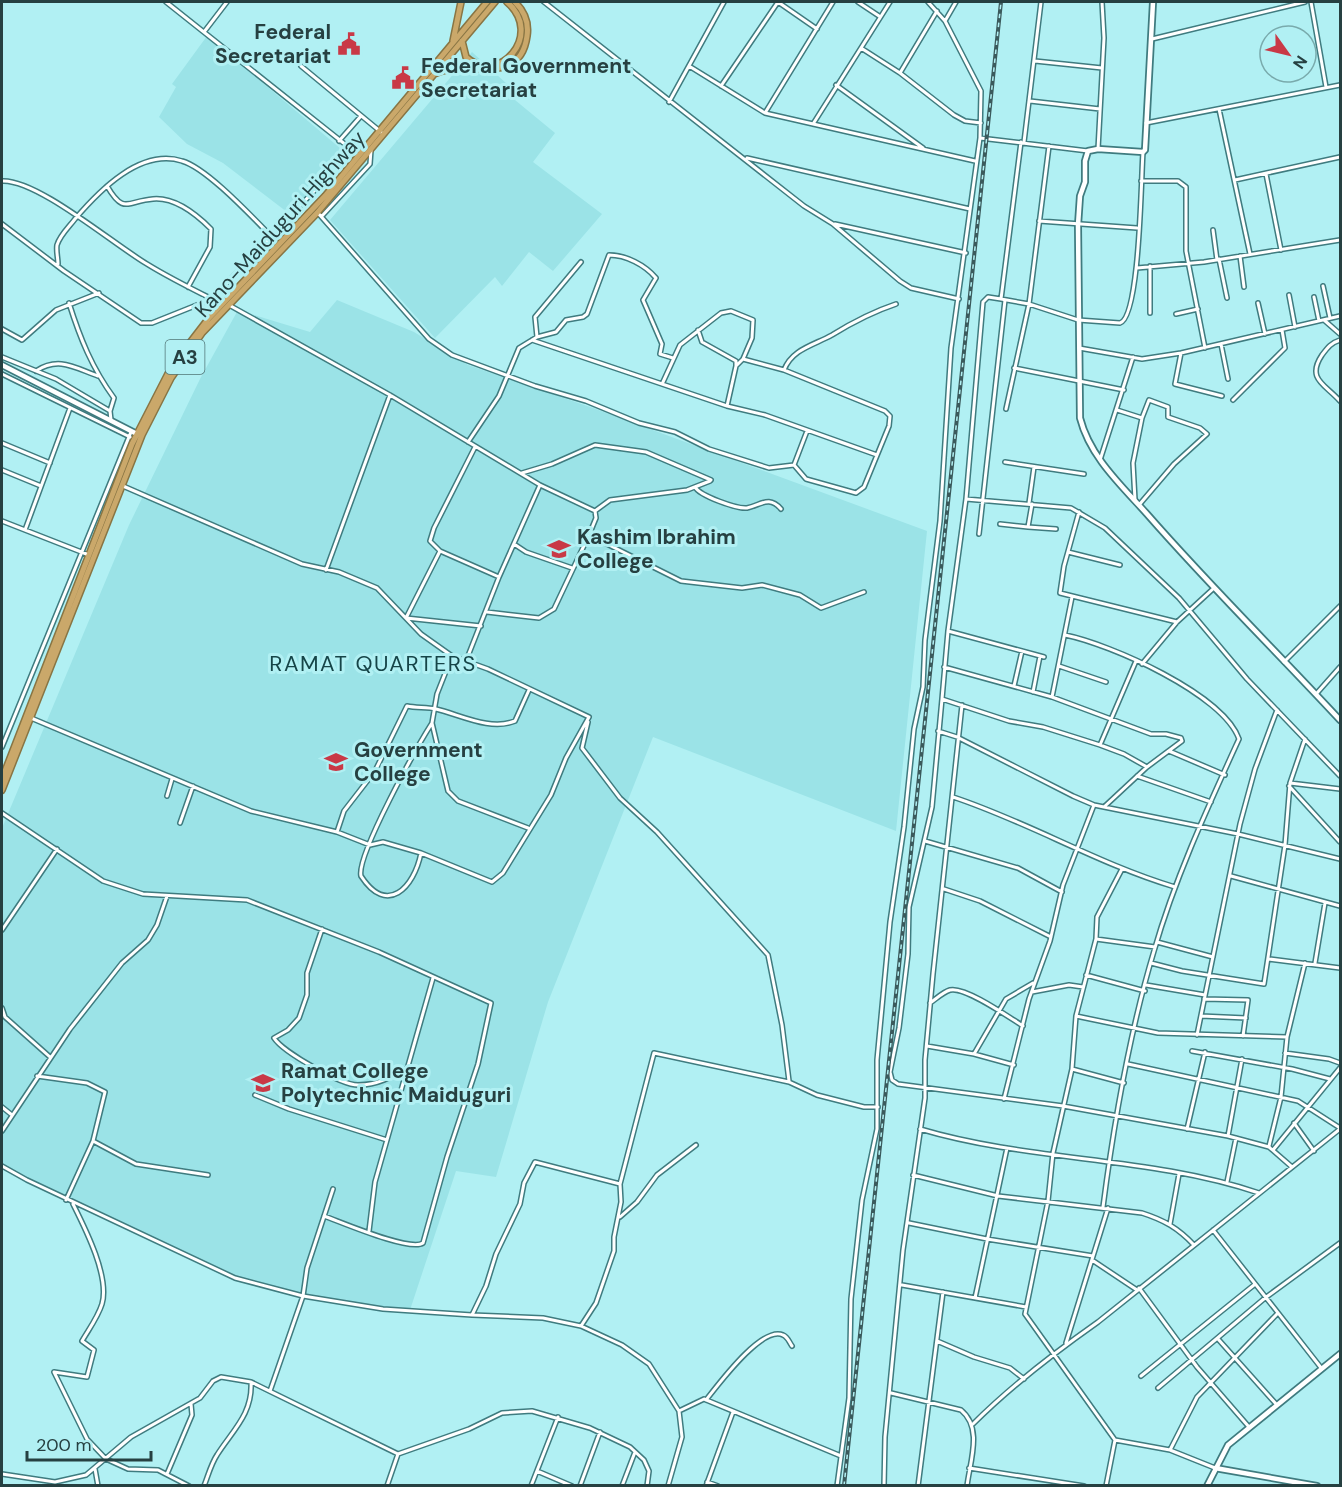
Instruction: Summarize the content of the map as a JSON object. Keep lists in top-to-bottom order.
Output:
{
  "streets": {
    "highway": ["Kano-Maiduguri Highway", "A3"]
  },
  "districts": ["RAMAT QUARTERS"],
  "places": {
    "public building": ["Federal Secretariat", "Federal Government Secretariat"],
    "school or university": ["Kashim Ibrahim College", "Government College", "Ramat College Polytechnic Maiduguri"]
  },
  "scale_bar": "200 m",
  "north": "bottom right"
}
